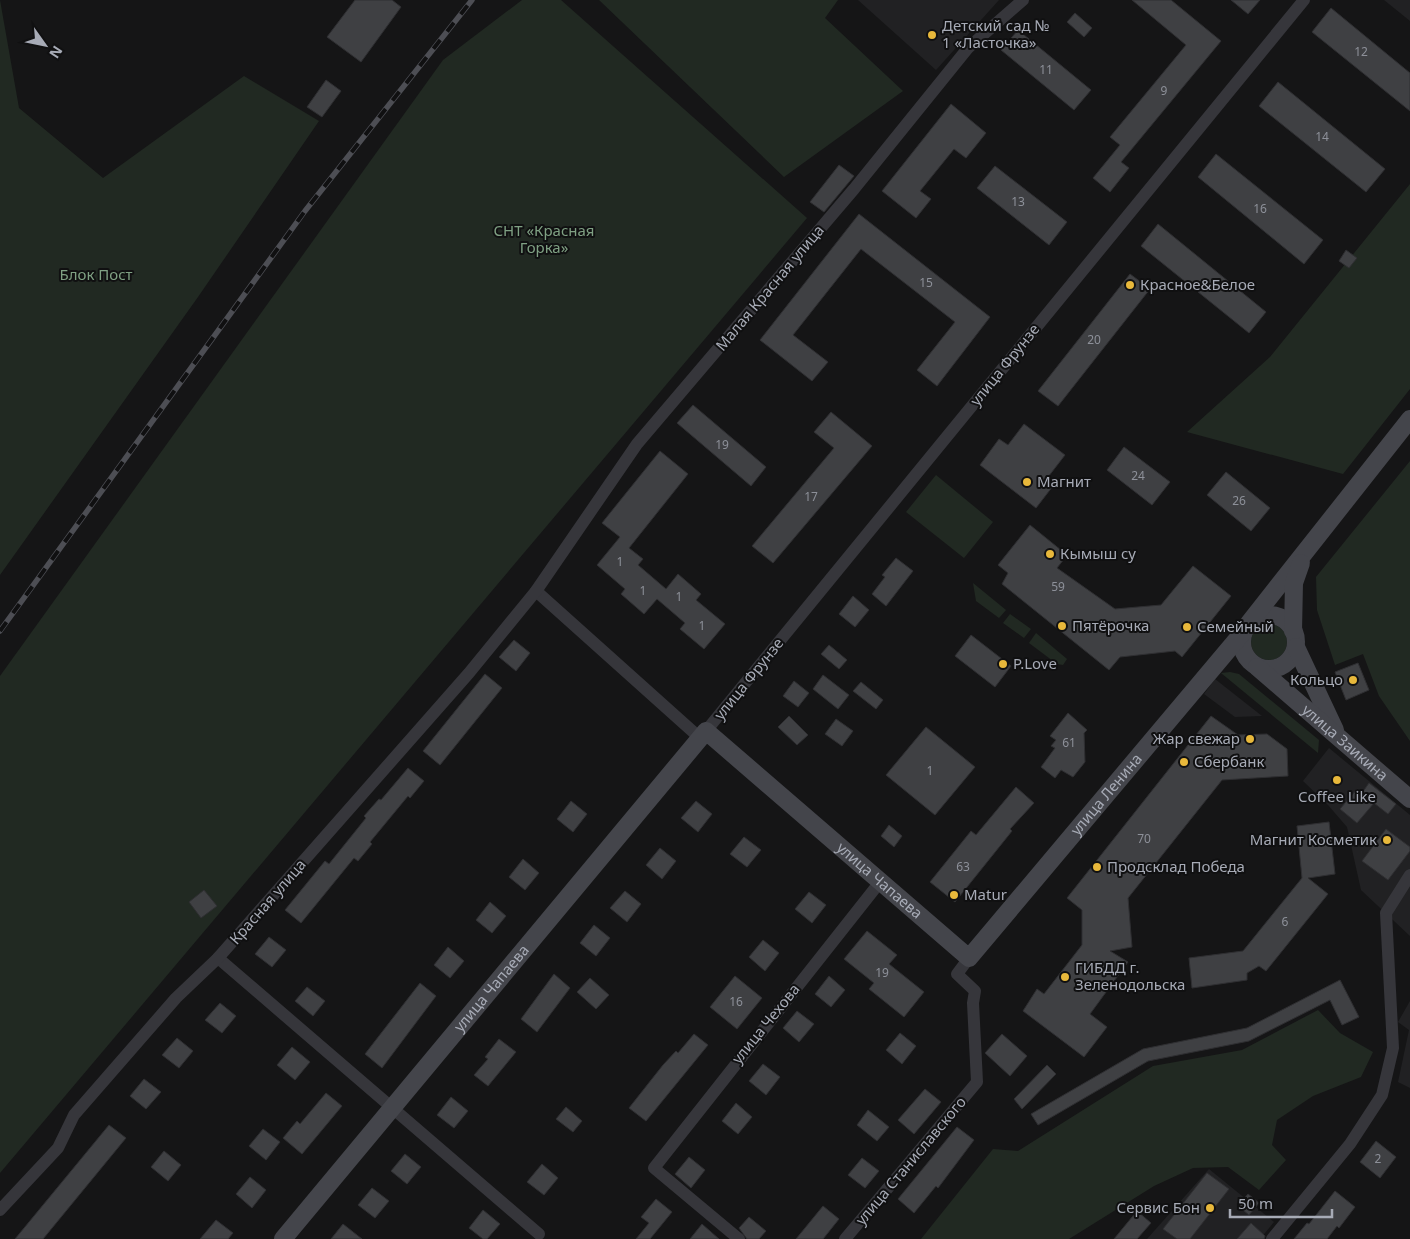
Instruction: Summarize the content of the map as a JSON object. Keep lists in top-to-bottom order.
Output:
{
  "streets": {
    "street": [
      "Малая Красная улица",
      "улица Фрунзе",
      "улица Заикина",
      "улица Ленина",
      "улица Чапаева",
      "Красная улица",
      "улица Чехова",
      "улица Станиславского"
    ]
  },
  "crossings": [
    ["Малая Красная улица", "улица Чапаева"],
    ["Малая Красная улица", "Красная улица"],
    ["улица Фрунзе", "улица Чапаева"],
    ["улица Заикина", "улица Ленина"],
    ["улица Ленина", "улица Чапаева"],
    ["улица Ленина", "улица Станиславского"],
    ["улица Чапаева", "Красная улица"],
    ["улица Чапаева", "улица Чехова"],
    ["улица Чапаева", "улица Станиславского"]
  ],
  "parks": ["СНТ «Красная Горка»", "Блок Пост"],
  "places": [
    "Детский сад № 1 «Ласточка»",
    "Красное&Белое",
    "Магнит",
    "Кымыш су",
    "Пятёрочка",
    "Семейный",
    "P.Love",
    "Кольцо",
    "Жар свежар",
    "Сбербанк",
    "Coffee Like",
    "Магнит Косметик",
    "Продсклад Победа",
    "Matur",
    "ГИБДД г. Зеленодольска",
    "Сервис Бон"
  ],
  "house_numbers": [
    "12",
    "11",
    "9",
    "14",
    "13",
    "16",
    "15",
    "20",
    "19",
    "24",
    "17",
    "26",
    "1",
    "59",
    "1",
    "1",
    "1",
    "61",
    "1",
    "70",
    "63",
    "6",
    "19",
    "16",
    "2"
  ],
  "scale_bar": "50 m",
  "north": "bottom right"
}
